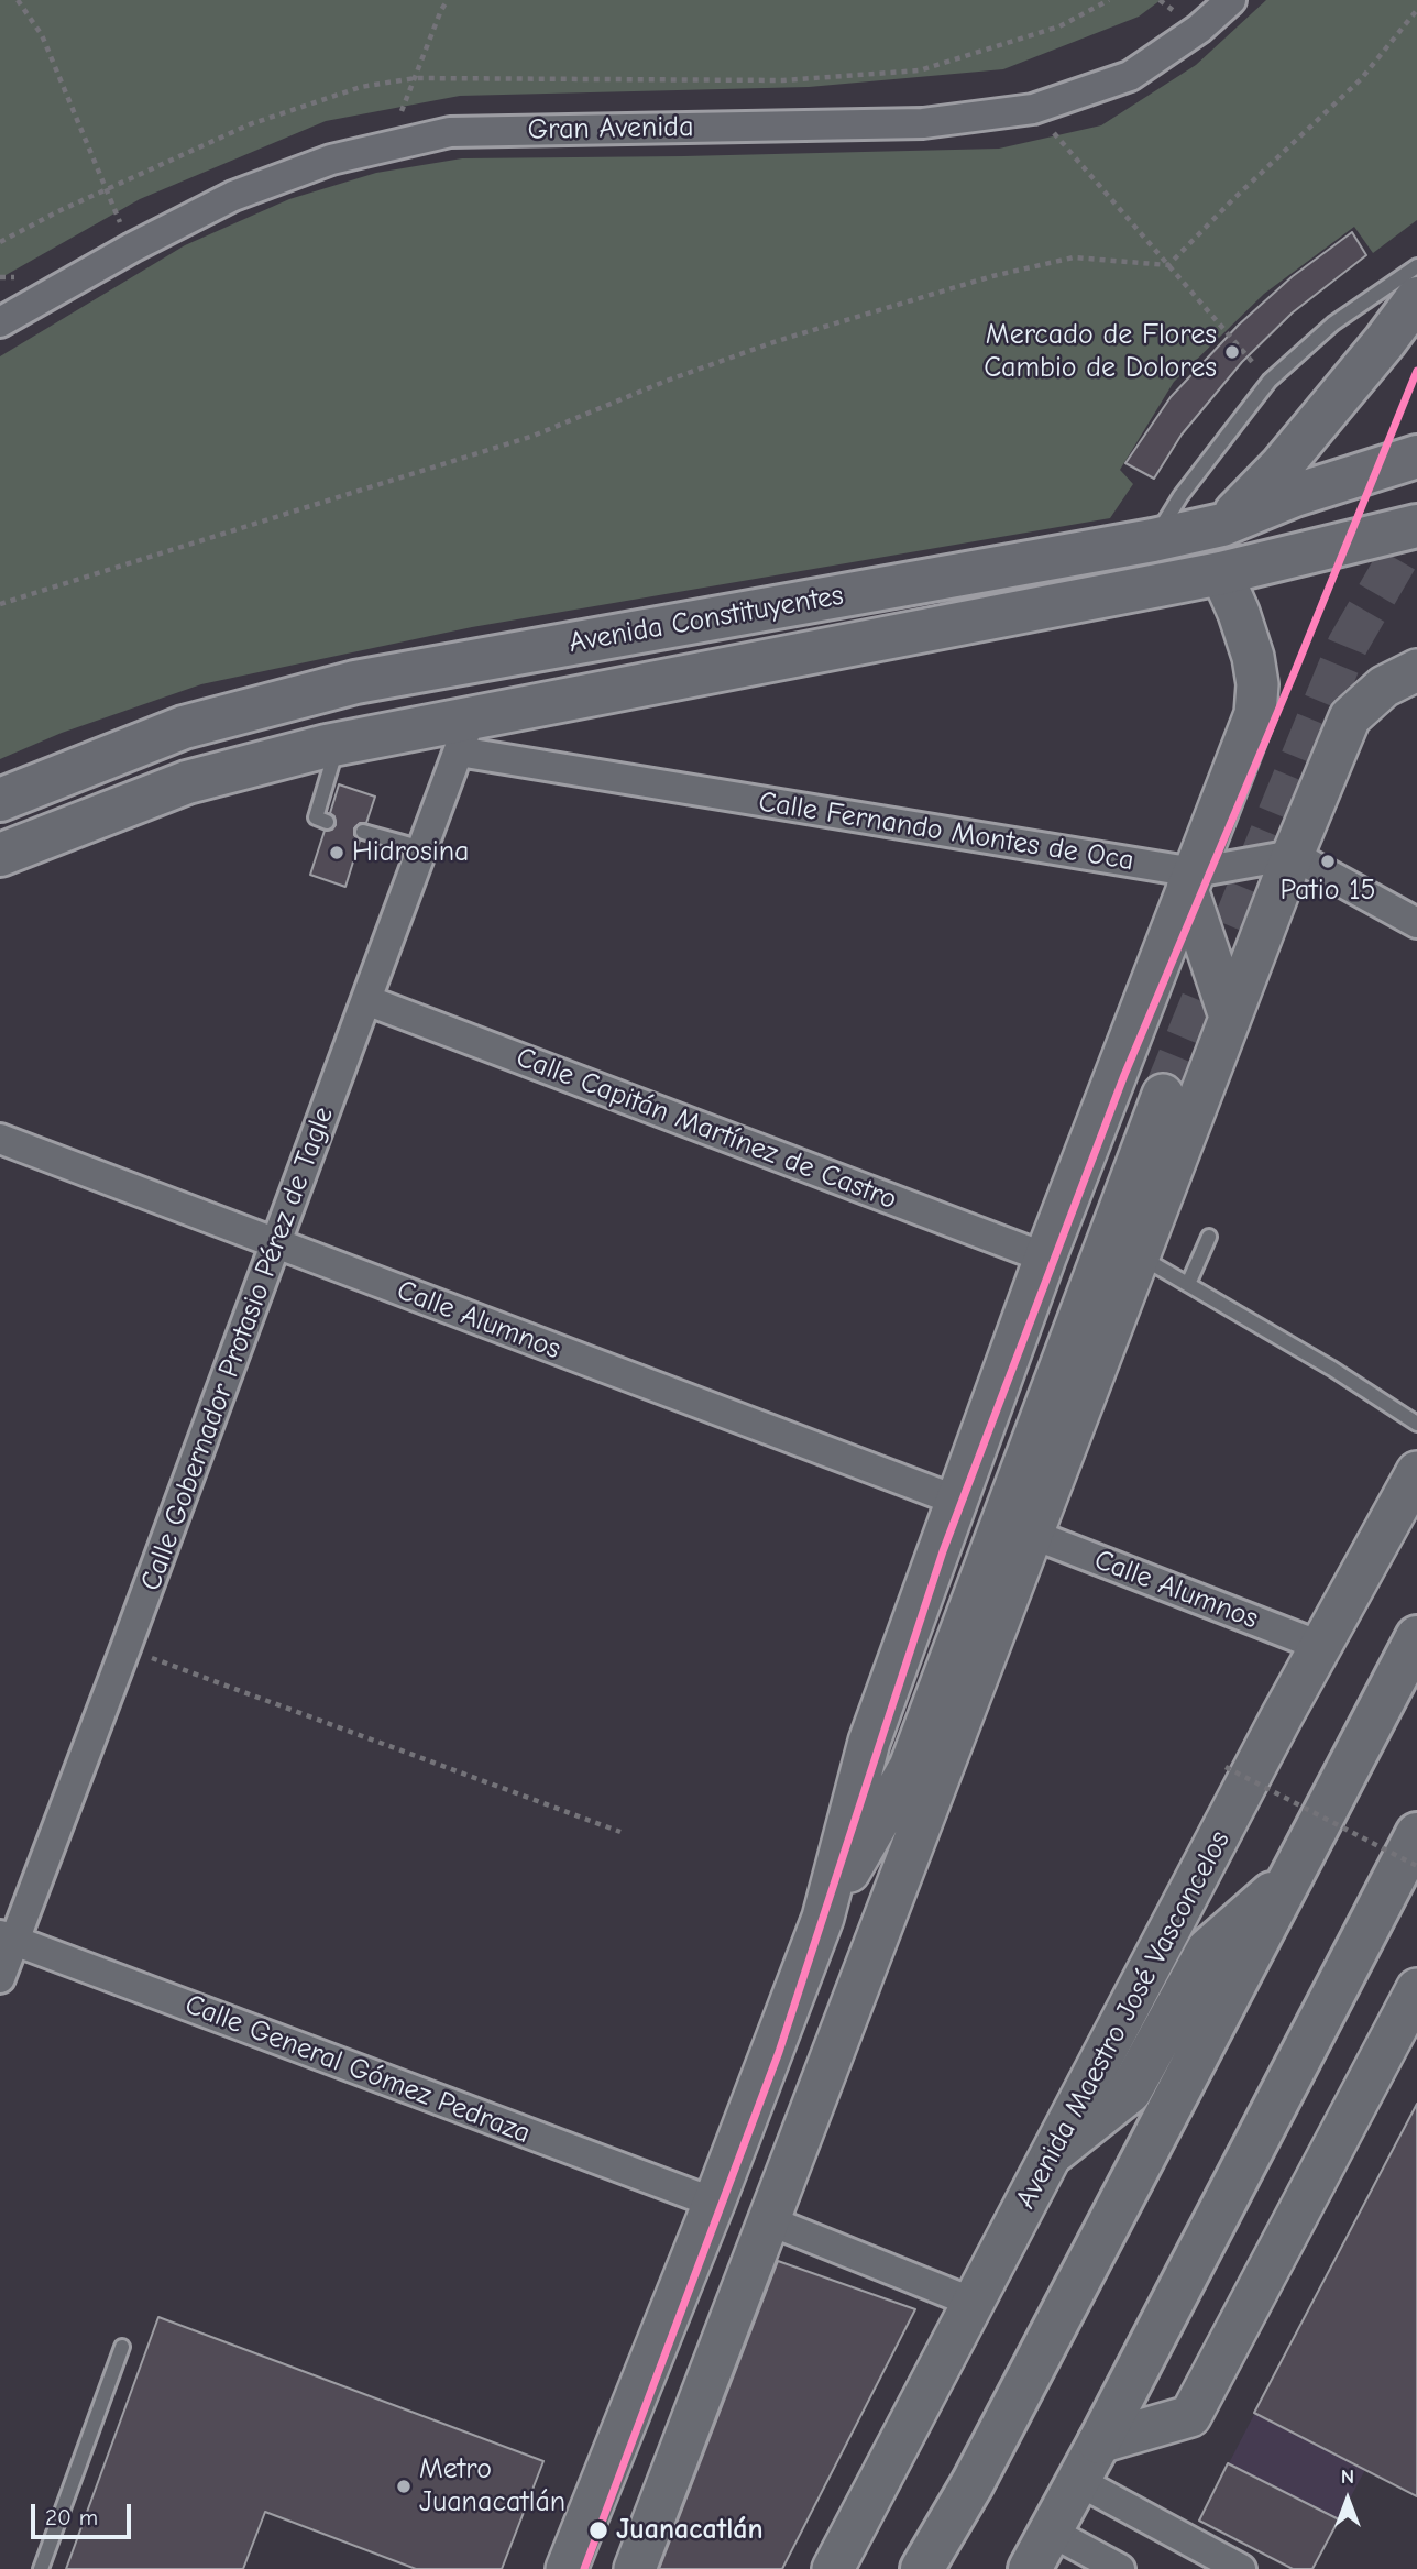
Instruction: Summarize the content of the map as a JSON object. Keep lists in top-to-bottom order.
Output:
{
  "streets": {
    "main road": ["Avenida Constituyentes"],
    "street": [
      "Gran Avenida",
      "Calle Fernando Montes de Oca",
      "Calle Capitán Martínez de Castro",
      "Calle Alumnos",
      "Calle Gobernador Protasio Pérez de Tagle",
      "Avenida Maestro José Vasconcelos",
      "Calle General Gómez Pedraza"
    ]
  },
  "crossings": [
    ["Avenida Constituyentes", "Calle Fernando Montes de Oca"],
    ["Avenida Constituyentes", "Calle Gobernador Protasio Pérez de Tagle"],
    ["Calle Fernando Montes de Oca", "Calle Gobernador Protasio Pérez de Tagle"],
    ["Calle Capitán Martínez de Castro", "Calle Gobernador Protasio Pérez de Tagle"],
    ["Calle Alumnos", "Calle Gobernador Protasio Pérez de Tagle"],
    ["Calle Alumnos", "Avenida Maestro José Vasconcelos"],
    ["Calle Gobernador Protasio Pérez de Tagle", "Calle General Gómez Pedraza"]
  ],
  "places": [
    "Mercado de Flores Cambio de Dolores",
    "Hidrosina",
    "Patio 15",
    "Metro Juanacatlán",
    "Juanacatlán"
  ],
  "scale_bar": "20 m",
  "north": "top"
}
